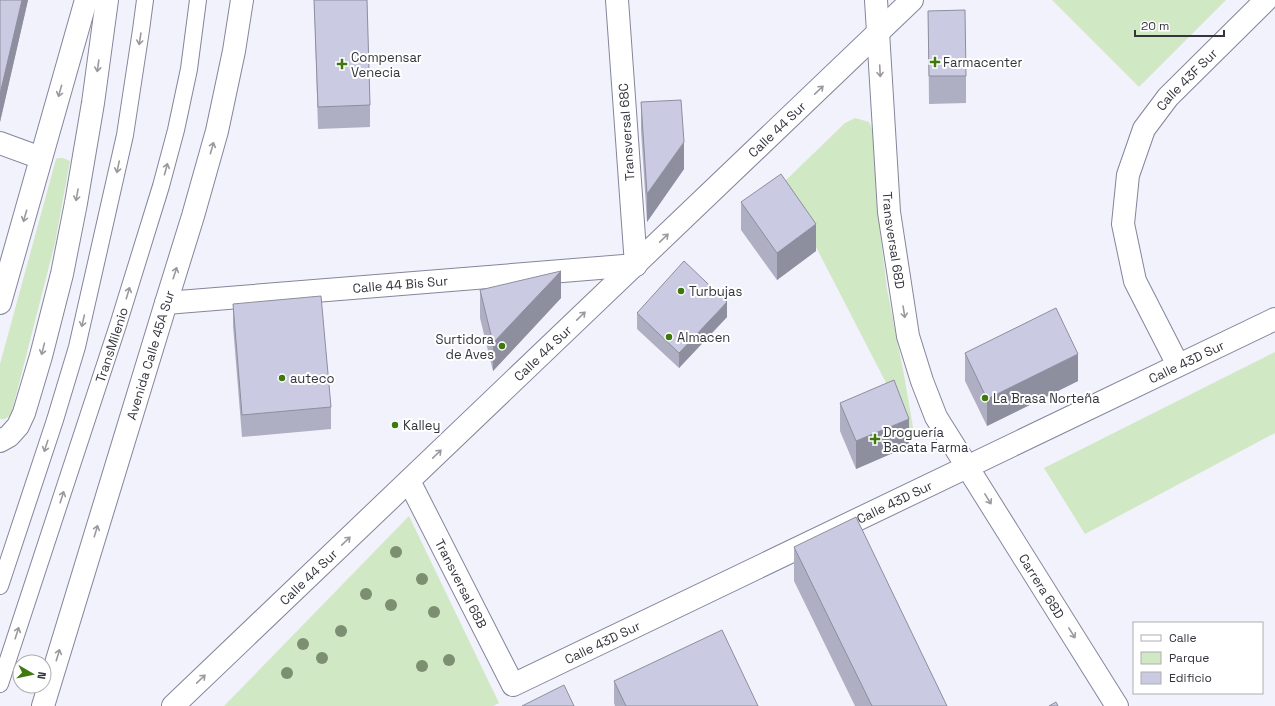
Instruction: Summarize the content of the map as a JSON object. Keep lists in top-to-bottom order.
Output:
{
  "streets": {
    "main road": [
      "Calle 43F Sur",
      "Calle 44 Sur",
      "Transversal 68C",
      "Transversal 68D",
      "Calle 44 Bis Sur",
      "Avenida Calle 45A Sur",
      "Calle 43D Sur",
      "Transversal 68B",
      "Carrera 68D"
    ],
    "lane": ["TransMilenio"]
  },
  "crossings": [
    ["Calle 43F Sur", "Calle 43D Sur"],
    ["Calle 44 Sur", "Transversal 68C"],
    ["Calle 44 Sur", "Transversal 68D"],
    ["Calle 44 Sur", "Calle 44 Bis Sur"],
    ["Calle 44 Sur", "Transversal 68B"],
    ["Transversal 68C", "Calle 44 Bis Sur"],
    ["Transversal 68D", "Calle 43D Sur"],
    ["Transversal 68D", "Carrera 68D"],
    ["Calle 44 Bis Sur", "Avenida Calle 45A Sur"],
    ["Calle 43D Sur", "Transversal 68B"],
    ["Calle 43D Sur", "Carrera 68D"]
  ],
  "one_way": ["Calle 44 Sur", "Transversal 68D", "Carrera 68D"],
  "places": {
    "health": ["Farmacenter", "Compensar Venecia", "Droguería Bacata Farma"],
    "other": [
      "Turbujas",
      "Almacen",
      "Surtidora de Aves",
      "auteco",
      "La Brasa Norteña",
      "Kalley"
    ]
  },
  "legend": ["Calle", "Parque", "Edificio"],
  "scale_bar": "20 m",
  "north": "right"
}
